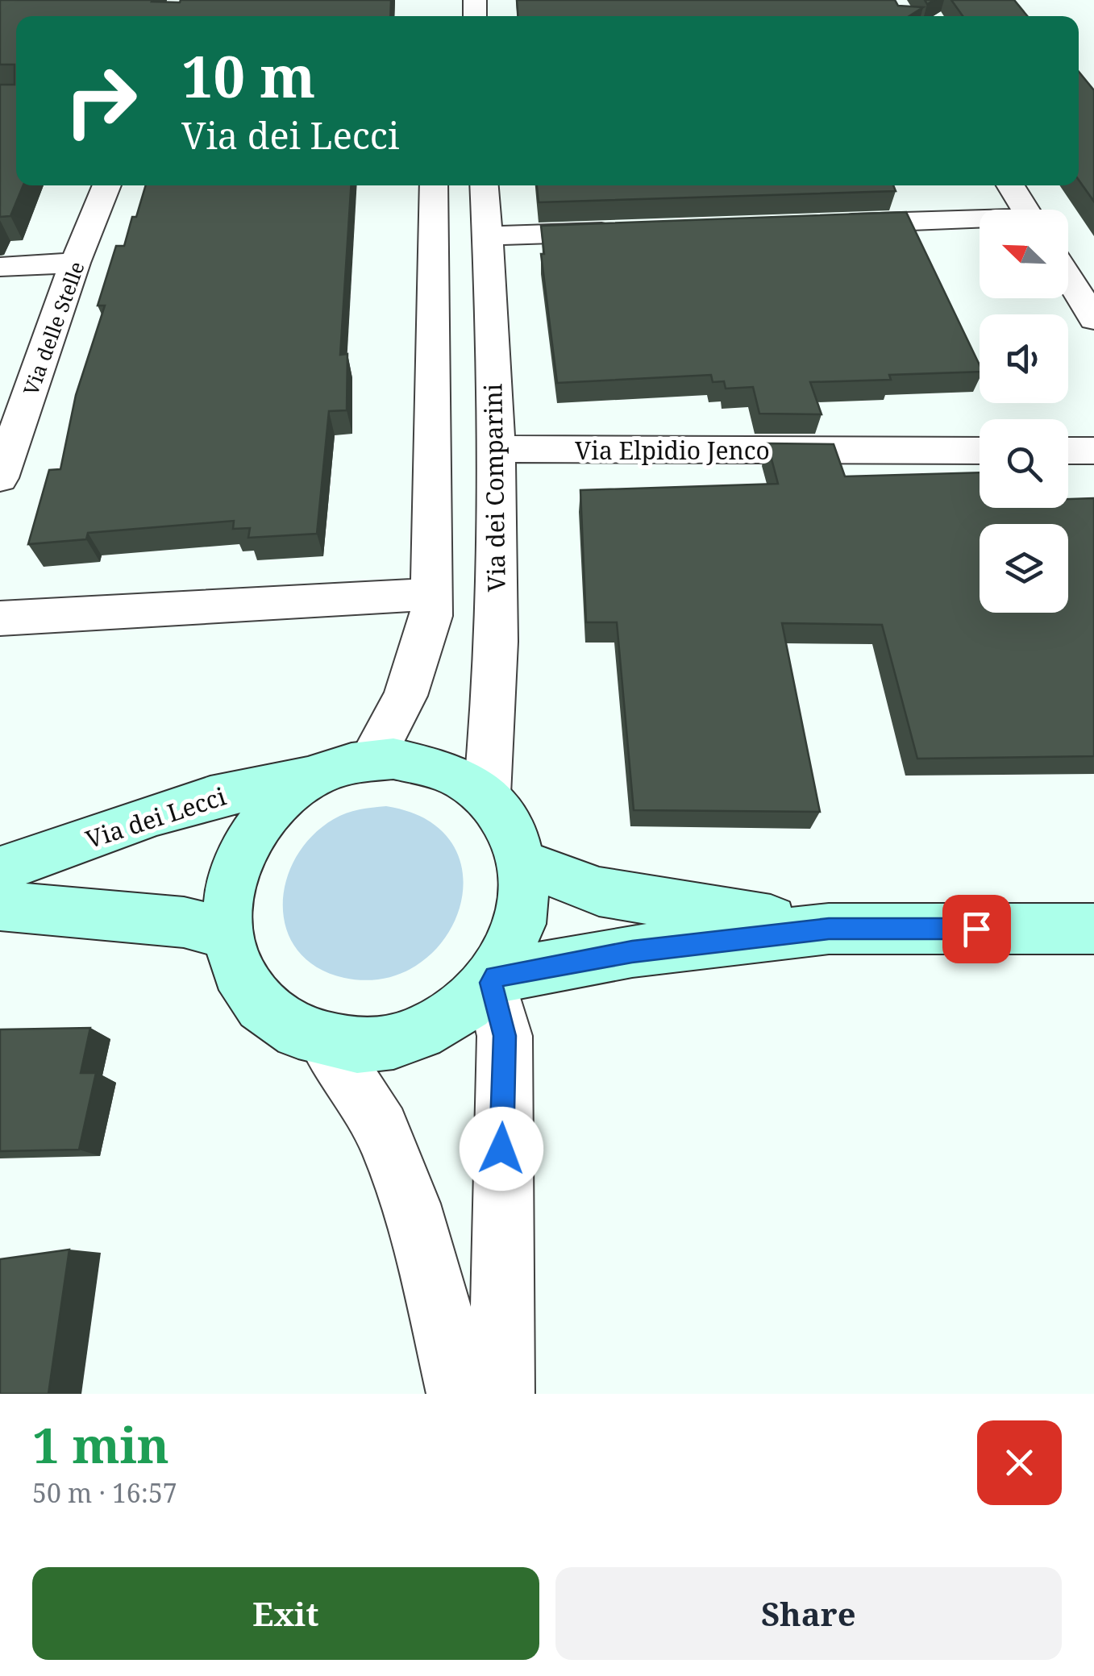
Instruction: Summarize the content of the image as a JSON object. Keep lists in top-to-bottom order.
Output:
{
  "streets": {
    "street": [
      "Via delle Stelle",
      "Via Elpidio Jenco",
      "Via dei Comparini",
      "Via dei Lecci"
    ]
  },
  "crossings": [
    ["Via Elpidio Jenco", "Via dei Comparini"],
    ["Via dei Comparini", "Via dei Lecci"]
  ],
  "north": "top left",
  "page": {
    "turn": ["10 m", "Via dei Lecci"],
    "heading": ["1 min", "50 m · 16:57"],
    "buttons": ["Exit", "Share"]
  }
}
